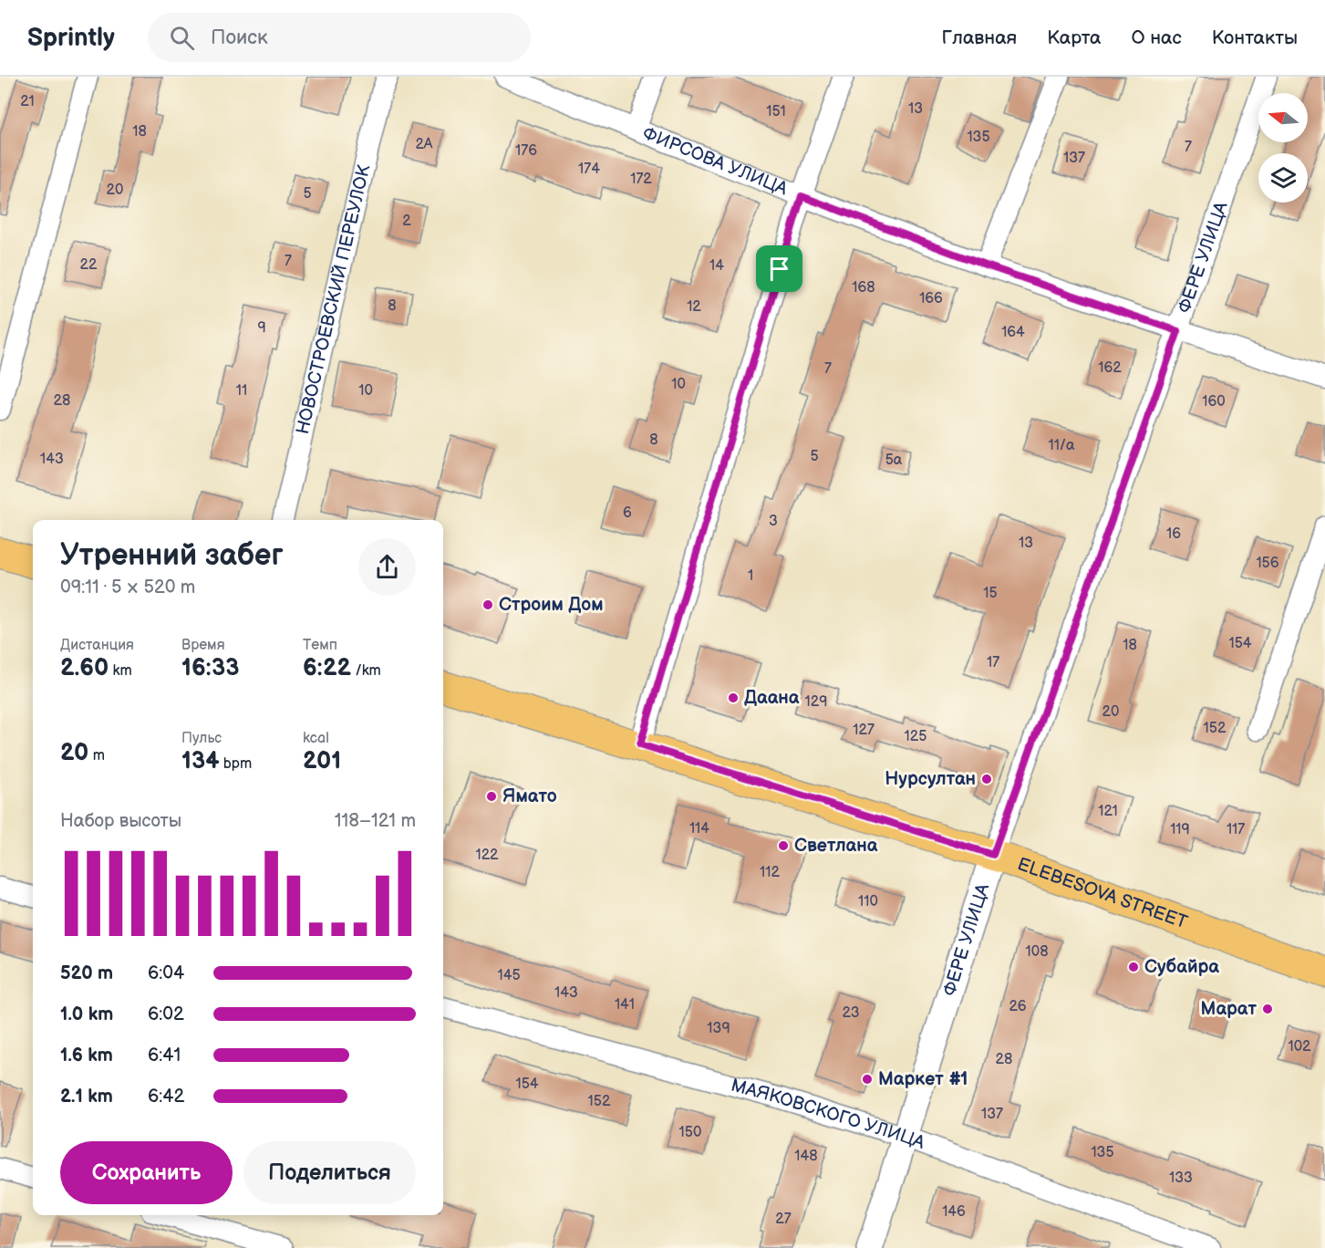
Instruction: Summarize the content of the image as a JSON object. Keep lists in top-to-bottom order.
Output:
{
  "streets": {
    "main road": ["ELEBESOVA STREET"],
    "street": [
      "ФИРСОВА УЛИЦА",
      "ФЕРЕ УЛИЦА",
      "НОВОСТРОЕВСКИЙ ПЕРЕУЛОК",
      "МАЯКОВСКОГО УЛИЦА"
    ]
  },
  "crossings": [
    ["ФИРСОВА УЛИЦА", "ФЕРЕ УЛИЦА"],
    ["ФЕРЕ УЛИЦА", "ELEBESOVA STREET"],
    ["ФЕРЕ УЛИЦА", "МАЯКОВСКОГО УЛИЦА"]
  ],
  "places": [
    "Строим Дом",
    "Даана",
    "Нурсултан",
    "Ямато",
    "Светлана",
    "Субайра",
    "Марат",
    "Маркет #1"
  ],
  "house_numbers": [
    "21",
    "13",
    "151",
    "18",
    "135",
    "2А",
    "7",
    "176",
    "137",
    "174",
    "172",
    "20",
    "5",
    "2",
    "7",
    "22",
    "14",
    "168",
    "166",
    "8",
    "12",
    "9",
    "164",
    "162",
    "7",
    "10",
    "11",
    "10",
    "28",
    "160",
    "8",
    "11/а",
    "5",
    "143",
    "5а",
    "6",
    "3",
    "16",
    "13",
    "156",
    "1",
    "15",
    "154",
    "18",
    "17",
    "129",
    "20",
    "152",
    "127",
    "125",
    "121",
    "114",
    "119",
    "117",
    "122",
    "112",
    "110",
    "108",
    "145",
    "143",
    "141",
    "26",
    "23",
    "139",
    "102",
    "28",
    "154",
    "152",
    "137",
    "150",
    "135",
    "148",
    "133",
    "146",
    "27"
  ],
  "north": "left",
  "page": {
    "header": "Sprintly",
    "search": "Поиск",
    "nav": [
      "Главная",
      "Карта",
      "О нас",
      "Контакты"
    ],
    "heading": ["Утренний забег", "09:11 · 5 × 520 m"],
    "stats": [
      ["Дистанция", "2.60 km"],
      ["Время", "16:33"],
      ["Темп", "6:22 /km"],
      ["20 m"],
      ["Пульс", "134 bpm"],
      ["kcal", "201"]
    ],
    "chart": ["Набор высоты", "118–121 m"],
    "list": [
      {
        "name": "520 m",
        "note": "6:04"
      },
      {
        "name": "1.0 km",
        "note": "6:02"
      },
      {
        "name": "1.6 km",
        "note": "6:41"
      },
      {
        "name": "2.1 km",
        "note": "6:42"
      }
    ],
    "buttons": ["Сохранить", "Поделиться"]
  }
}
